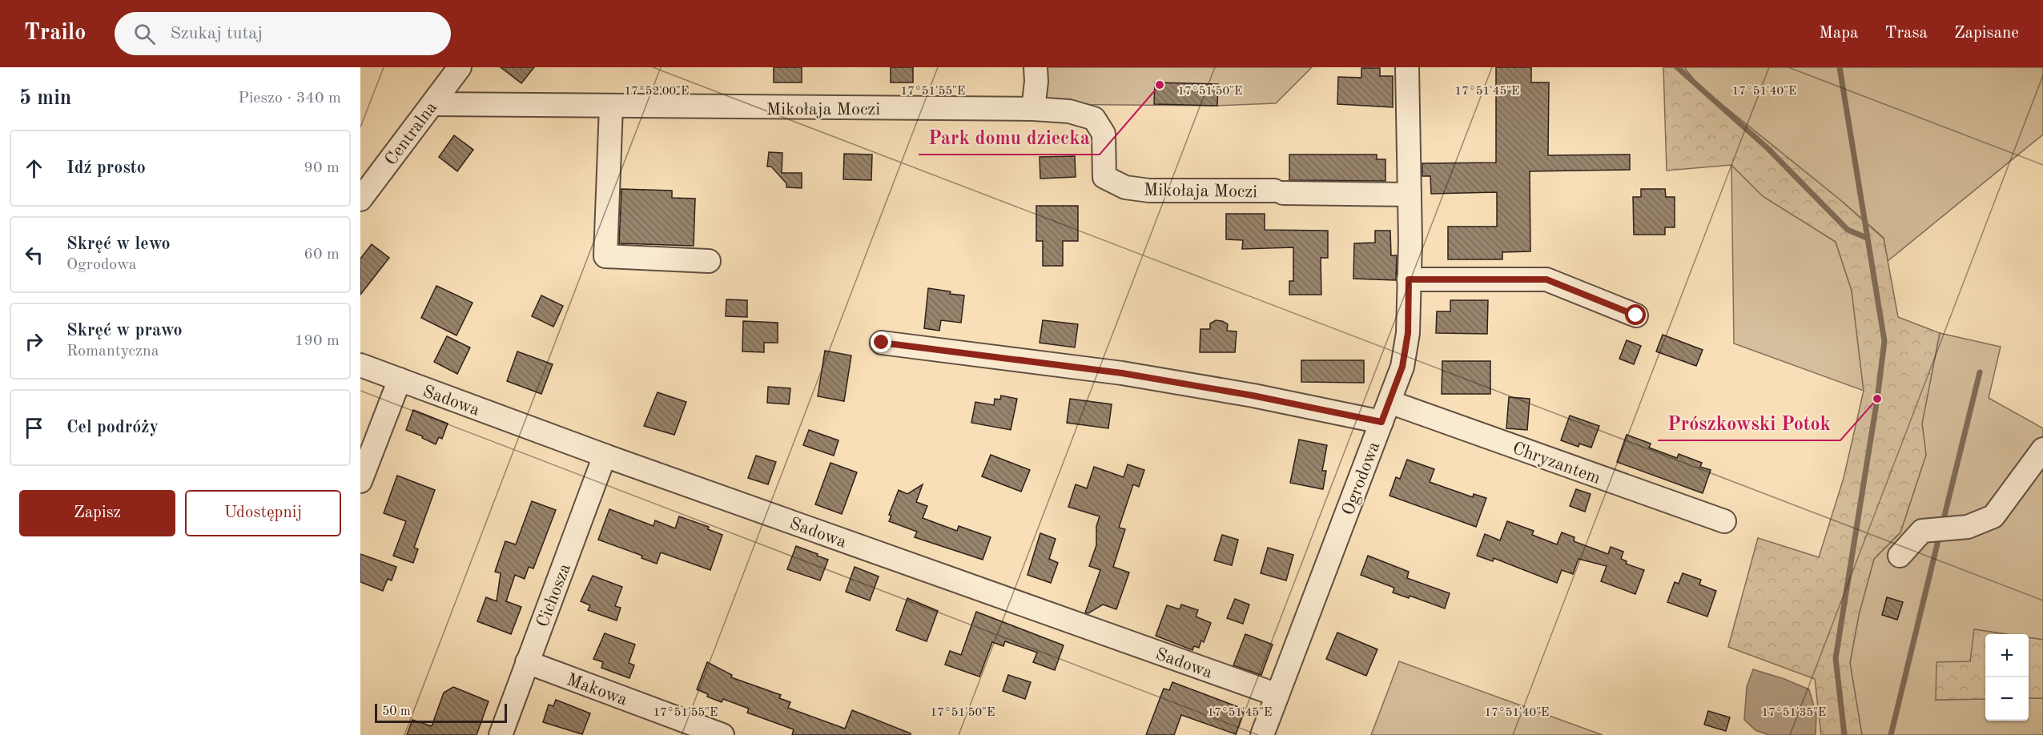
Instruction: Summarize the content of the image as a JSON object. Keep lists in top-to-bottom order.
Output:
{
  "streets": {
    "street": [
      "Mikołaja Moczi",
      "Centralna",
      "Sadowa",
      "Chryzantem",
      "Ogrodowa",
      "Cichosza",
      "Makowa"
    ]
  },
  "crossings": [
    ["Mikołaja Moczi", "Centralna"],
    ["Mikołaja Moczi", "Ogrodowa"],
    ["Sadowa", "Ogrodowa"],
    ["Sadowa", "Cichosza"],
    ["Chryzantem", "Ogrodowa"],
    ["Cichosza", "Makowa"]
  ],
  "places": ["Park domu dziecka", "Prószkowski Potok"],
  "scale_bar": "50 m",
  "page": {
    "header": "Trailo",
    "search": "Szukaj tutaj",
    "nav": ["Mapa", "Trasa", "Zapisane"],
    "heading": ["5 min", "Pieszo · 340 m"],
    "list": [
      ["Idź prosto", "90 m"],
      ["Skręć w lewo", "Ogrodowa", "60 m"],
      ["Skręć w prawo", "Romantyczna", "190 m"],
      "Cel podróży"
    ],
    "buttons": ["Zapisz", "Udostępnij"],
    "map_buttons": ["+", "−"],
    "scale": "50 m"
  },
  "coordinates": [
    "17°51'50\"E",
    "17°52'00\"E",
    "17°51'55\"E",
    "17°51'45\"E",
    "17°51'40\"E",
    "17°51'35\"E"
  ]
}
